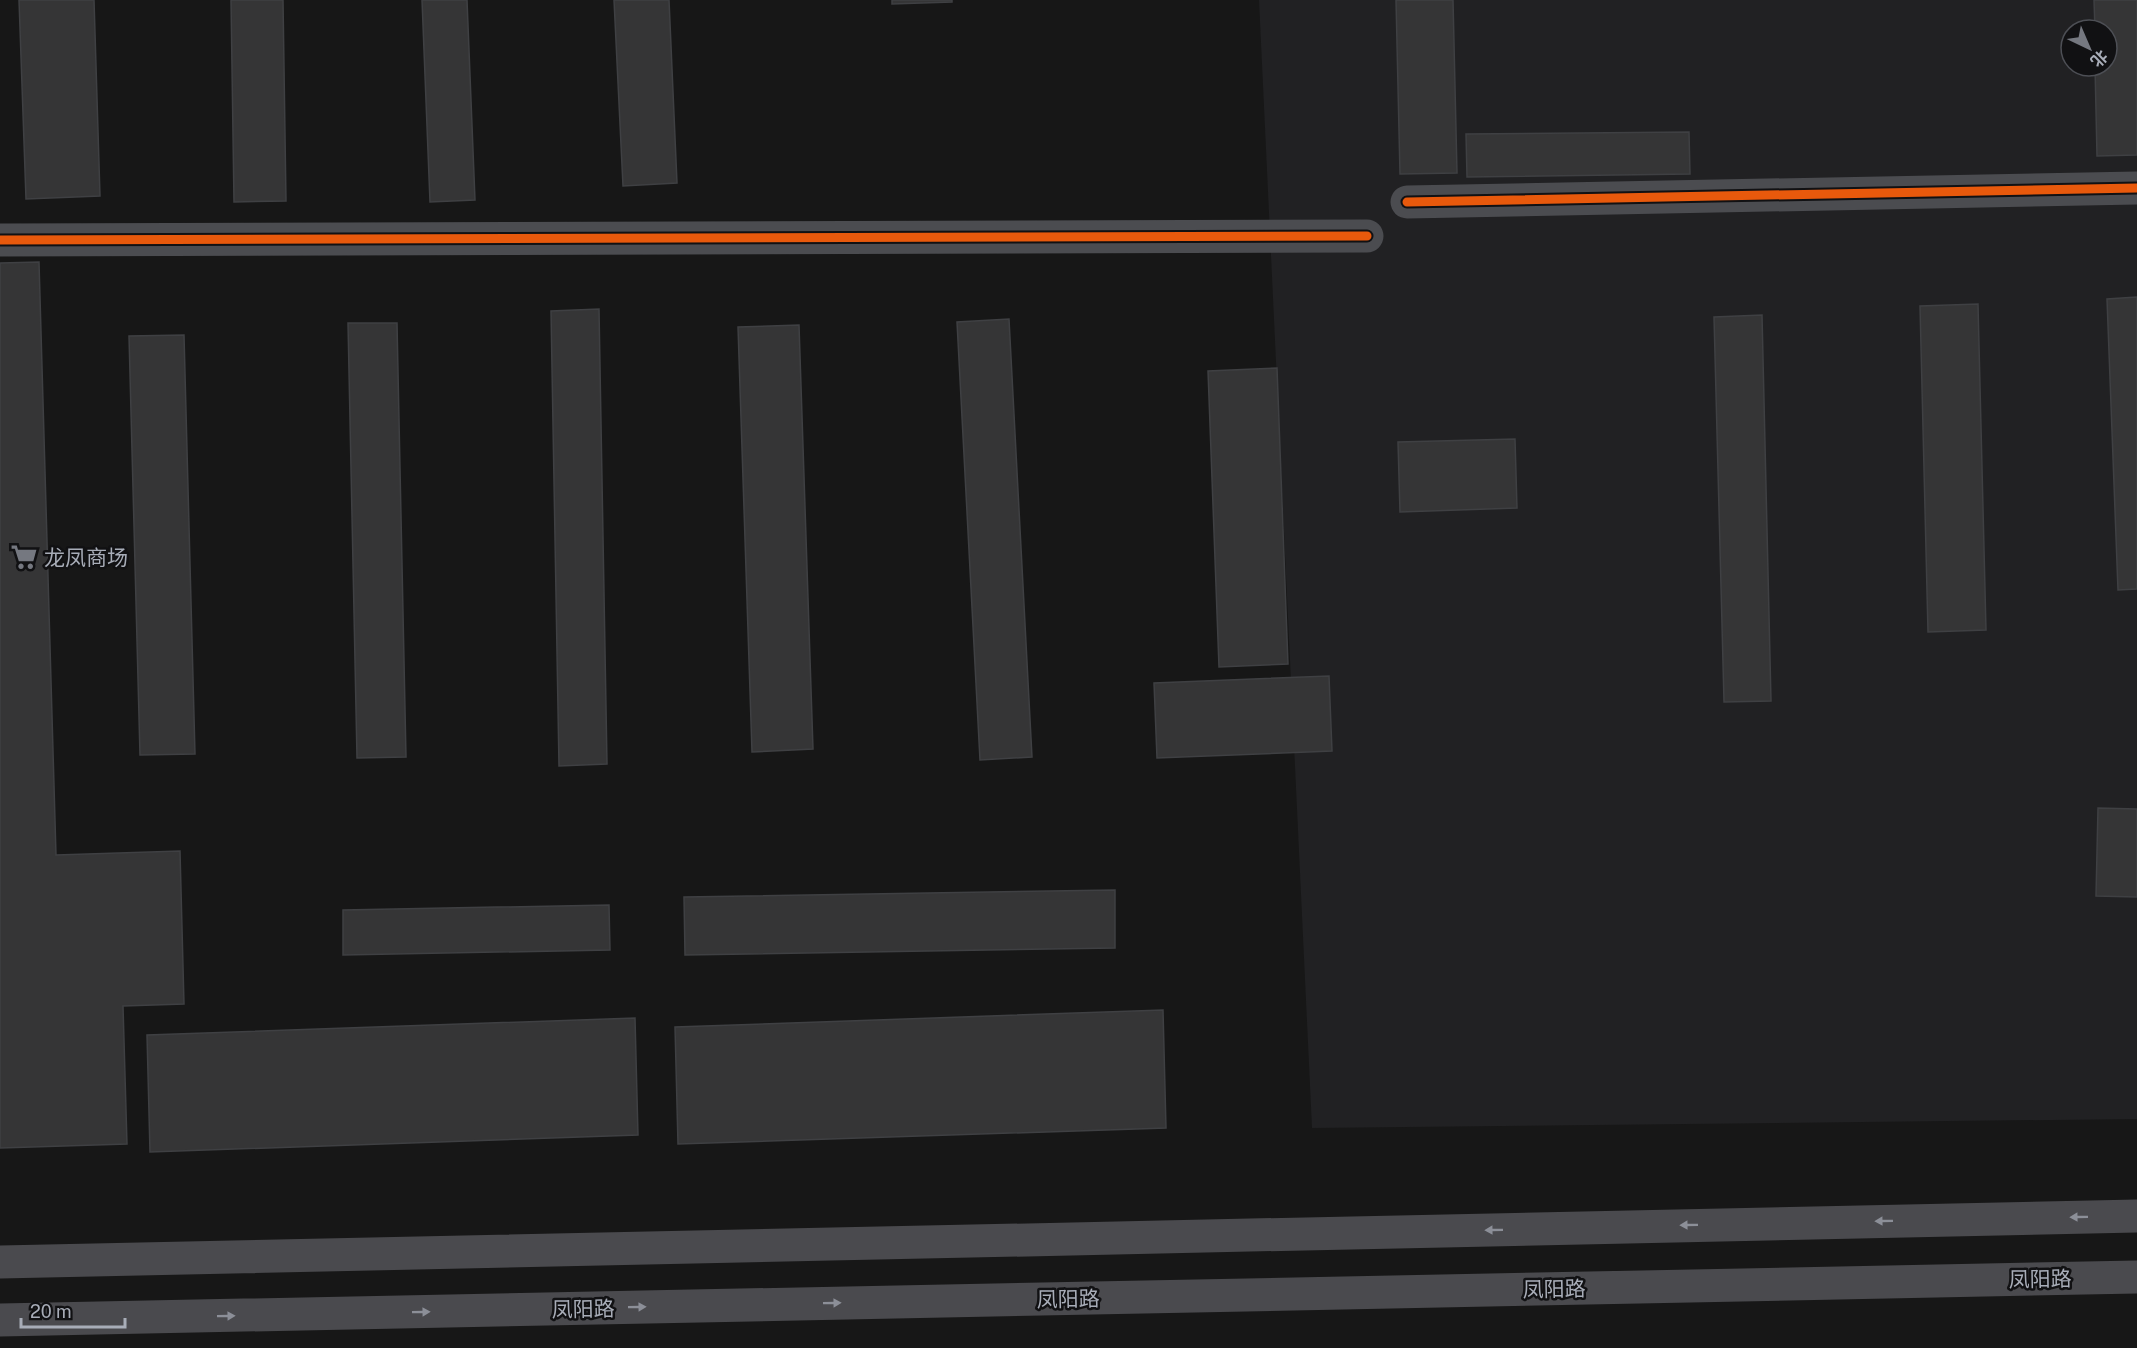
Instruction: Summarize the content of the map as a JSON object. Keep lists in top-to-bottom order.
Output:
{
  "streets": {
    "main road": ["凤阳路"]
  },
  "places": {
    "supermarket": ["龙凤商场"]
  },
  "scale_bar": "20 m",
  "north": "bottom right"
}
